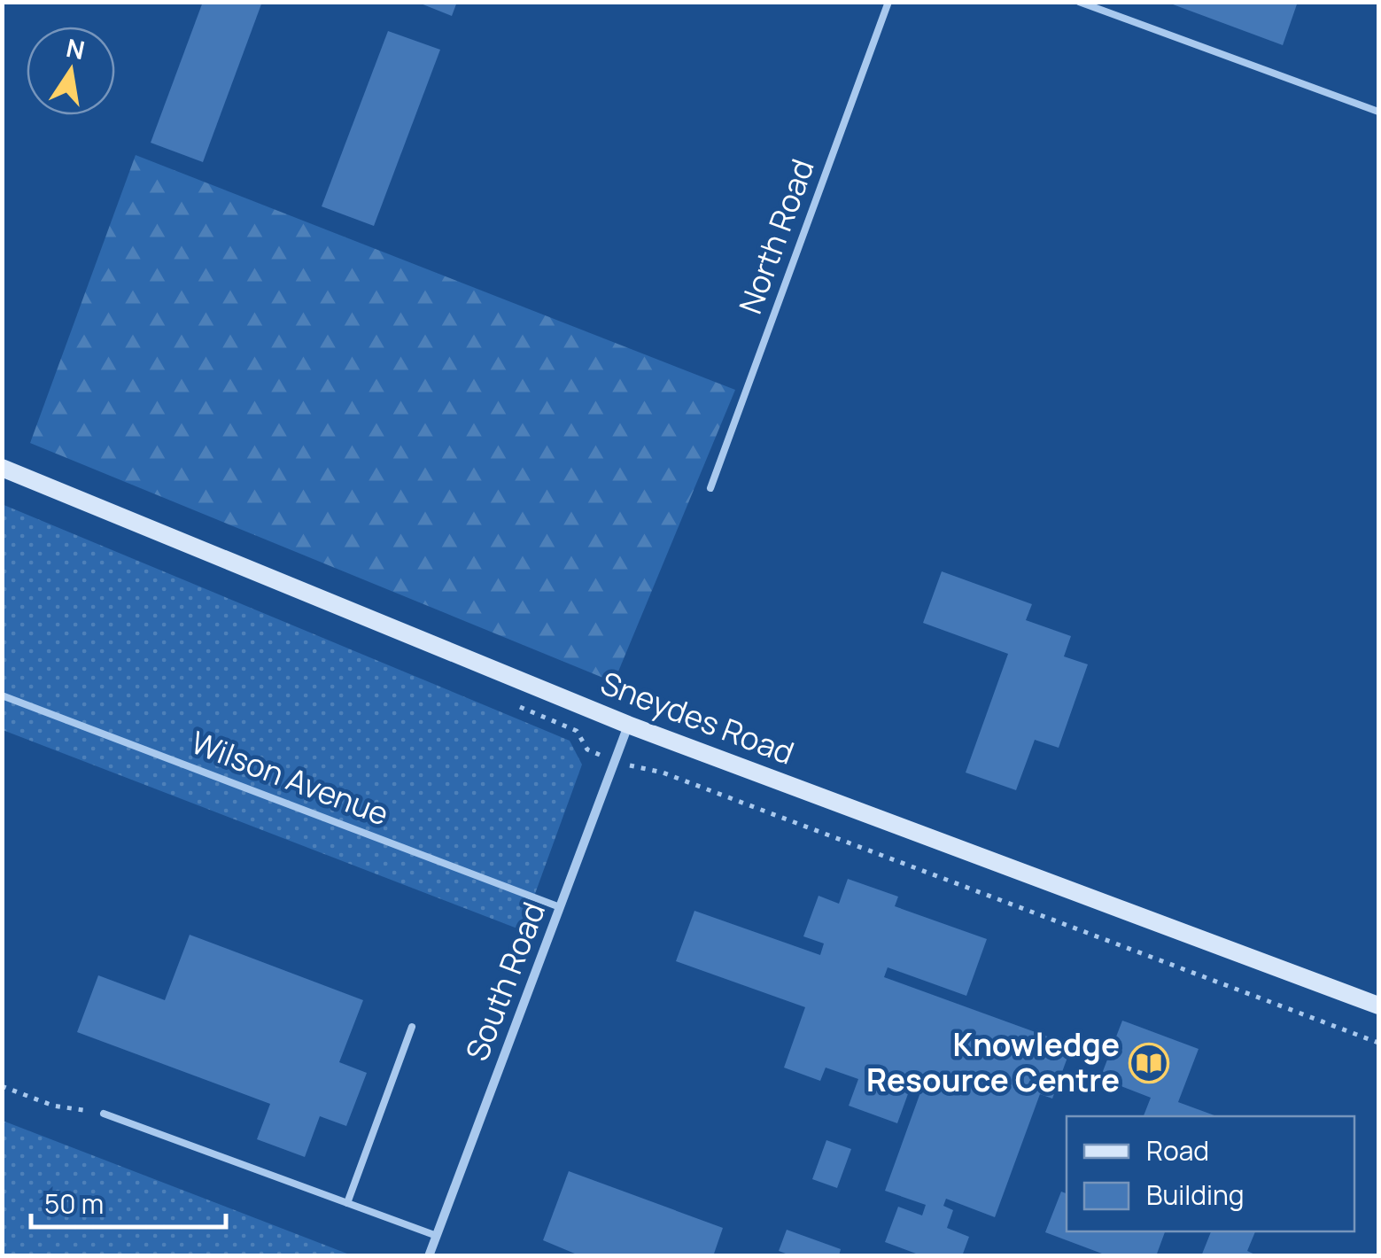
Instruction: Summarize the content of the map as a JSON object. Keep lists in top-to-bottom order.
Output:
{
  "streets": {
    "main road": ["Sneydes Road"],
    "street": ["South Road"],
    "lane": ["North Road", "Wilson Avenue"]
  },
  "crossings": [
    ["Sneydes Road", "South Road"],
    ["Wilson Avenue", "South Road"]
  ],
  "places": {
    "library": ["Knowledge Resource Centre"]
  },
  "legend": ["Road", "Building"],
  "scale_bar": "50 m",
  "north": "top"
}
